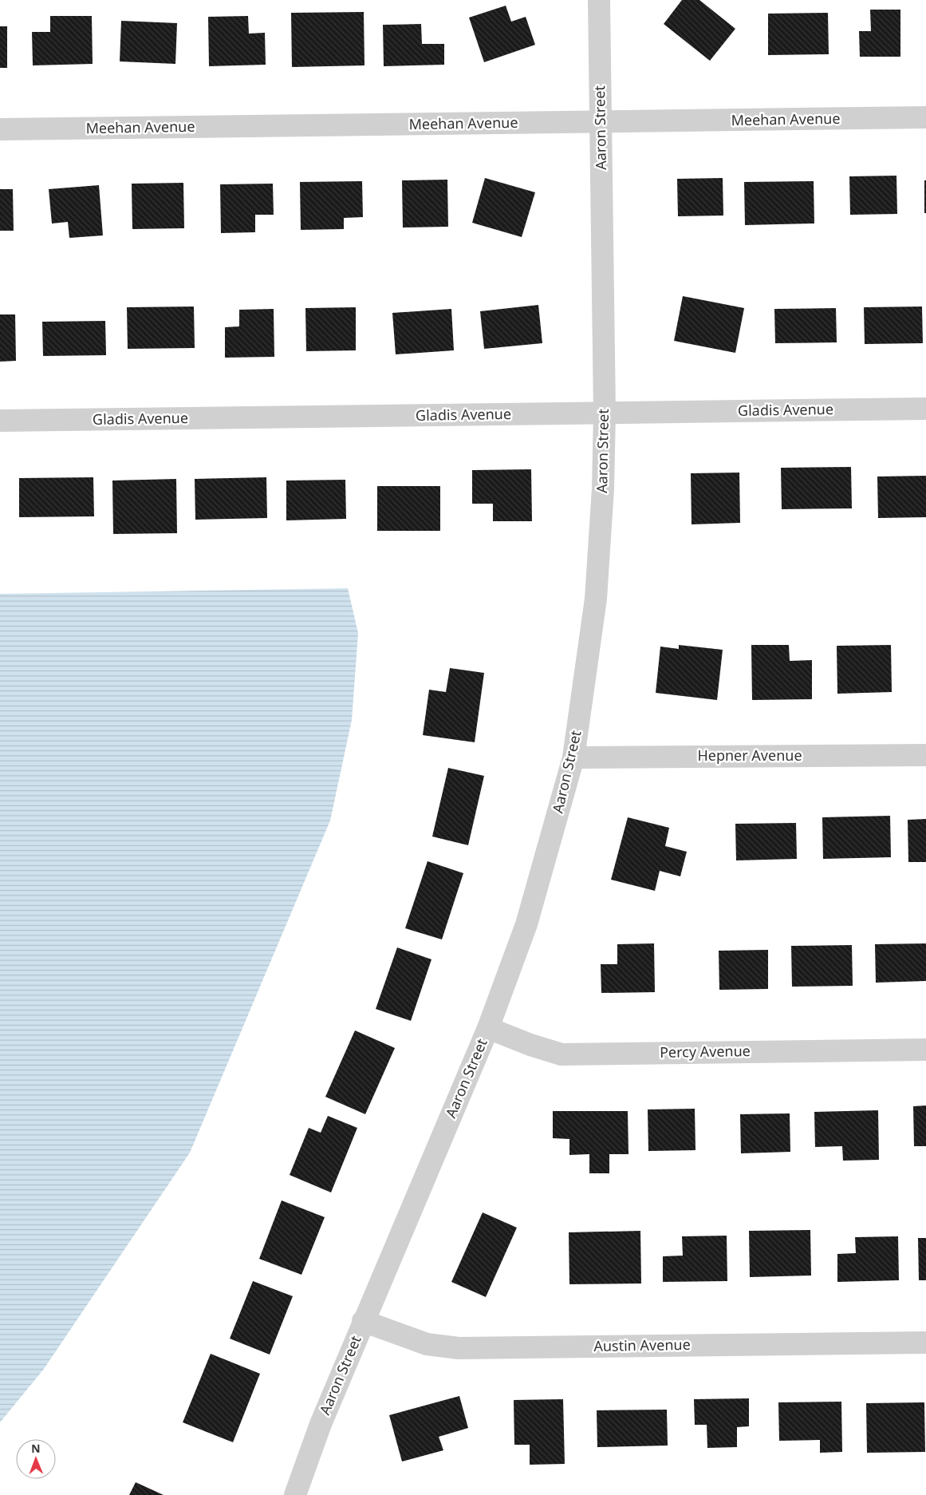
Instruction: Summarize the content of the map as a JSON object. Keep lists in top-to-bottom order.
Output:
{
  "streets": {
    "street": [
      "Meehan Avenue",
      "Aaron Street",
      "Gladis Avenue",
      "Hepner Avenue",
      "Percy Avenue",
      "Austin Avenue"
    ]
  },
  "crossings": [
    ["Meehan Avenue", "Aaron Street"],
    ["Aaron Street", "Gladis Avenue"],
    ["Aaron Street", "Hepner Avenue"],
    ["Aaron Street", "Percy Avenue"],
    ["Aaron Street", "Austin Avenue"]
  ],
  "north": "top"
}
